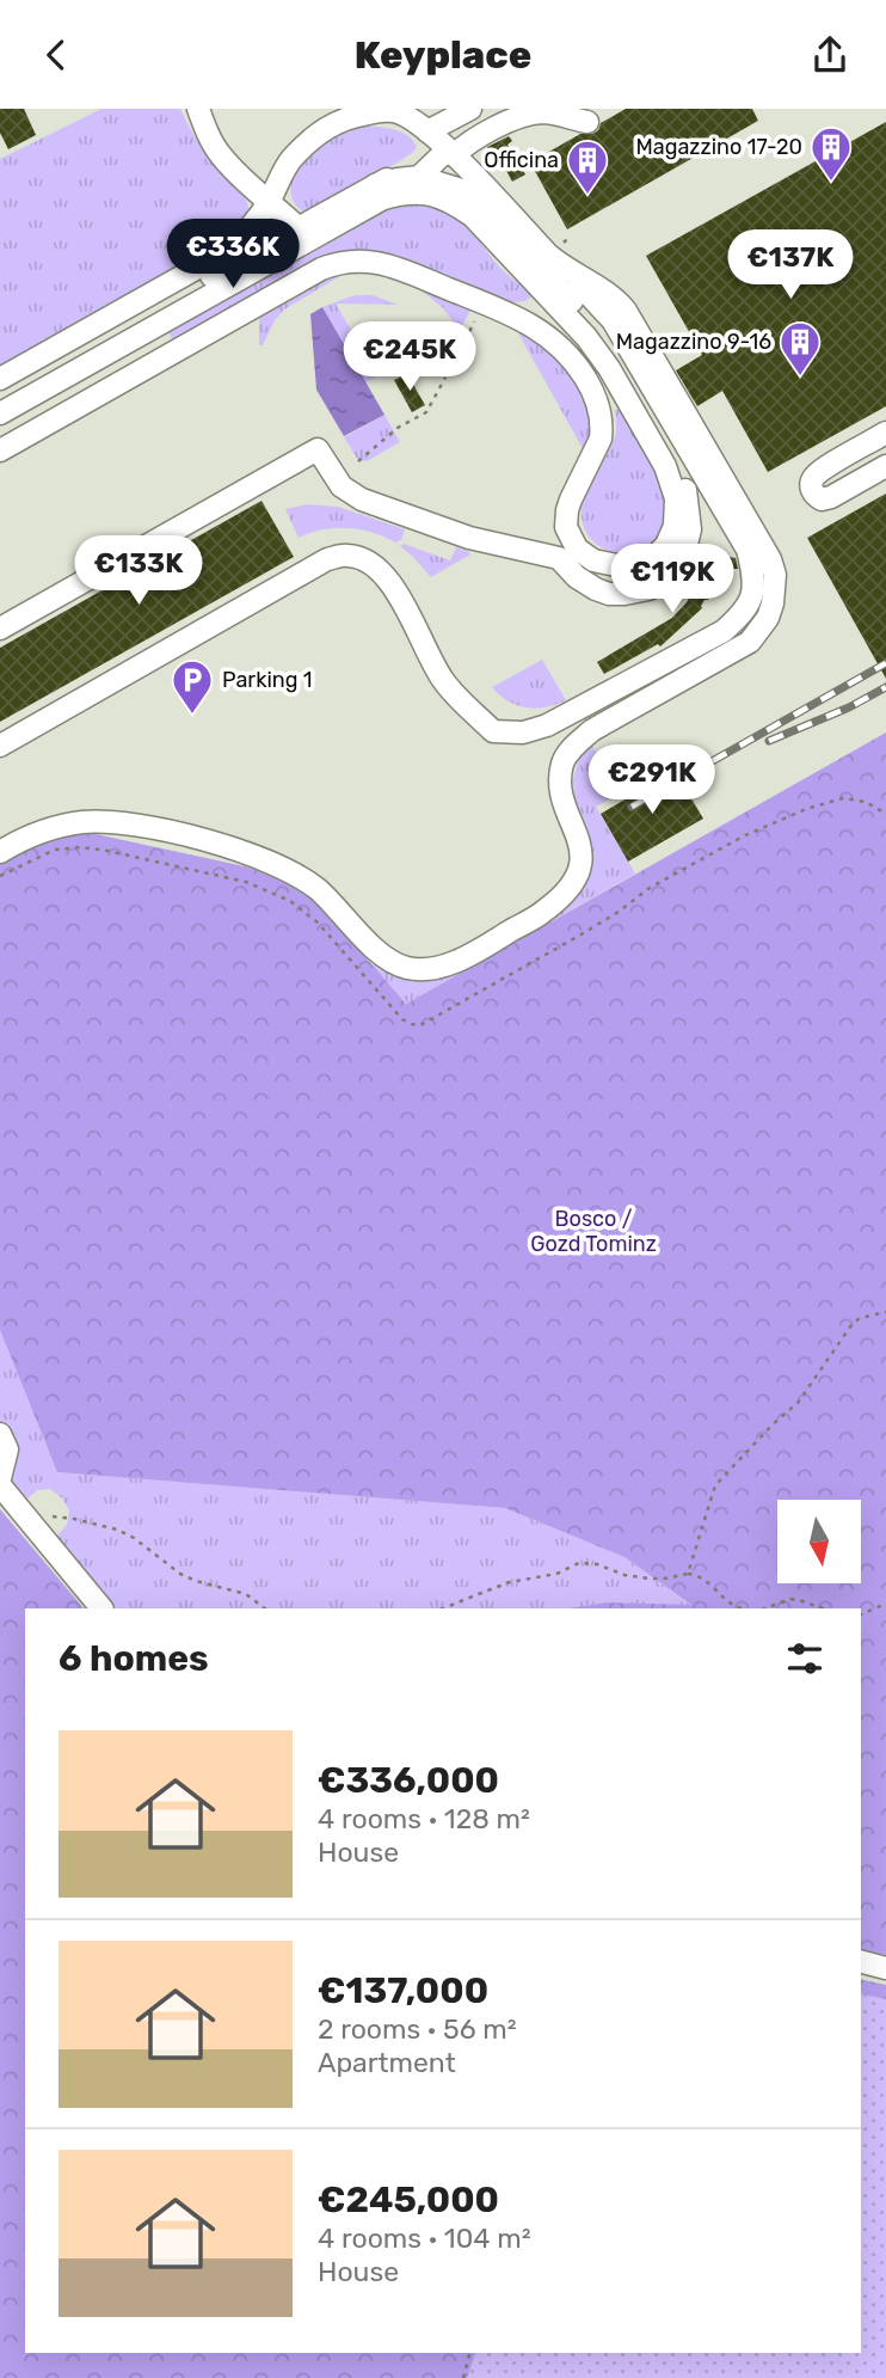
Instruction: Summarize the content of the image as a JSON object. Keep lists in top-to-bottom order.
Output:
{
  "parks": ["Bosco / Gozd Tominz"],
  "places": {
    "building": ["Magazzino 17-20", "Officina", "Magazzino 9-16"],
    "parking": ["Parking 1"]
  },
  "north": "bottom",
  "page": {
    "header": "Keyplace",
    "price": [
      "€336K",
      "€137K",
      "€245K",
      "€133K",
      "€119K",
      "€291K"
    ],
    "heading": "6 homes",
    "list": [
      {
        "name": "€336,000",
        "note": "4 rooms · 128 m² · House"
      },
      {
        "name": "€137,000",
        "note": "2 rooms · 56 m² · Apartment"
      },
      {
        "name": "€245,000",
        "note": "4 rooms · 104 m² · House"
      }
    ]
  }
}
